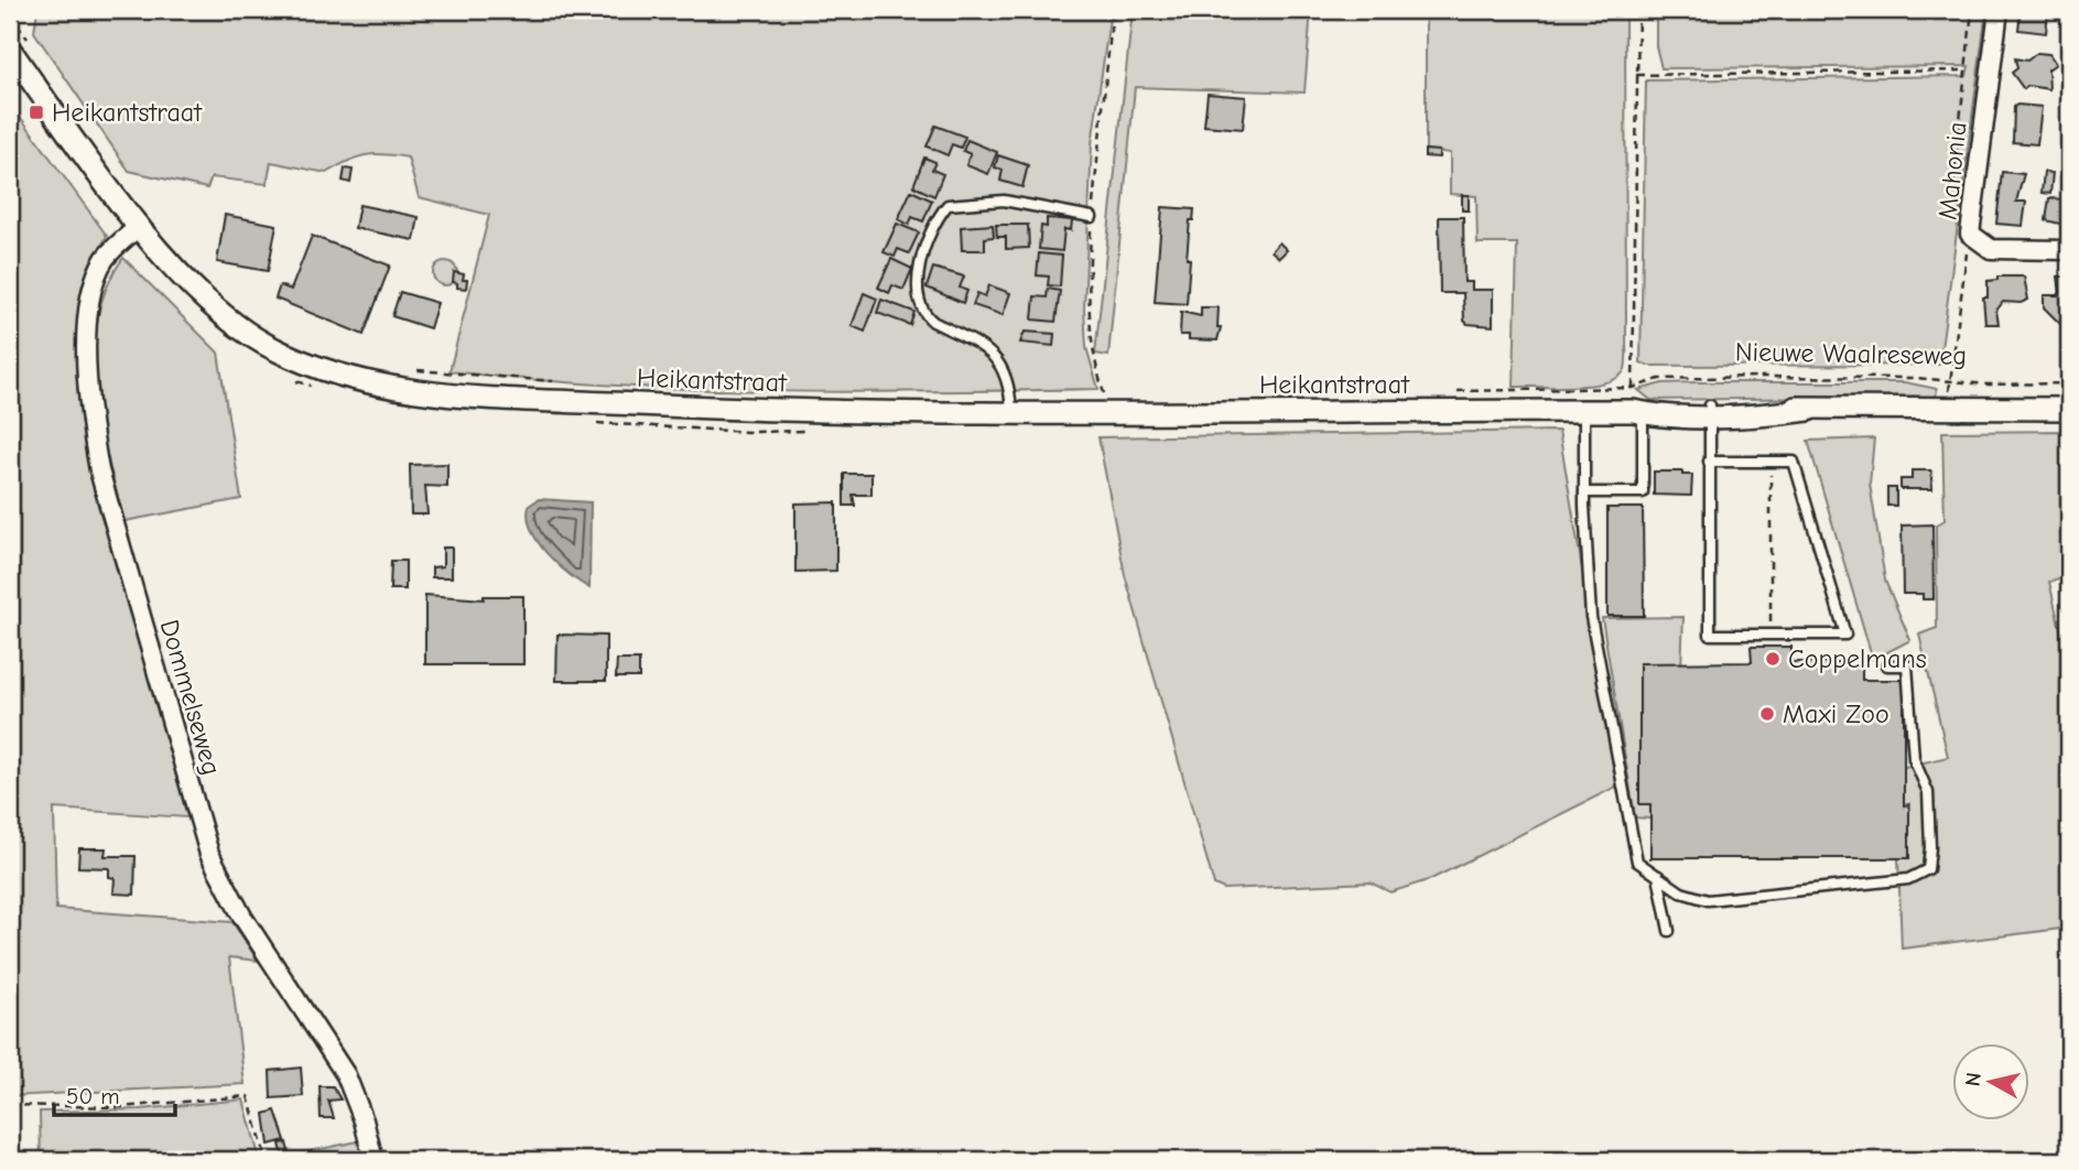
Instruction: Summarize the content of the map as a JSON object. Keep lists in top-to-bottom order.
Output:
{
  "streets": {
    "street": [
      "Mahonia",
      "Nieuwe Waalreseweg",
      "Heikantstraat",
      "Dommelseweg"
    ]
  },
  "crossings": [
    ["Nieuwe Waalreseweg", "Heikantstraat"],
    ["Heikantstraat", "Dommelseweg"]
  ],
  "places": {
    "transit": ["Heikantstraat"],
    "other": ["Coppelmans", "Maxi Zoo"]
  },
  "scale_bar": "50 m",
  "north": "left"
}
